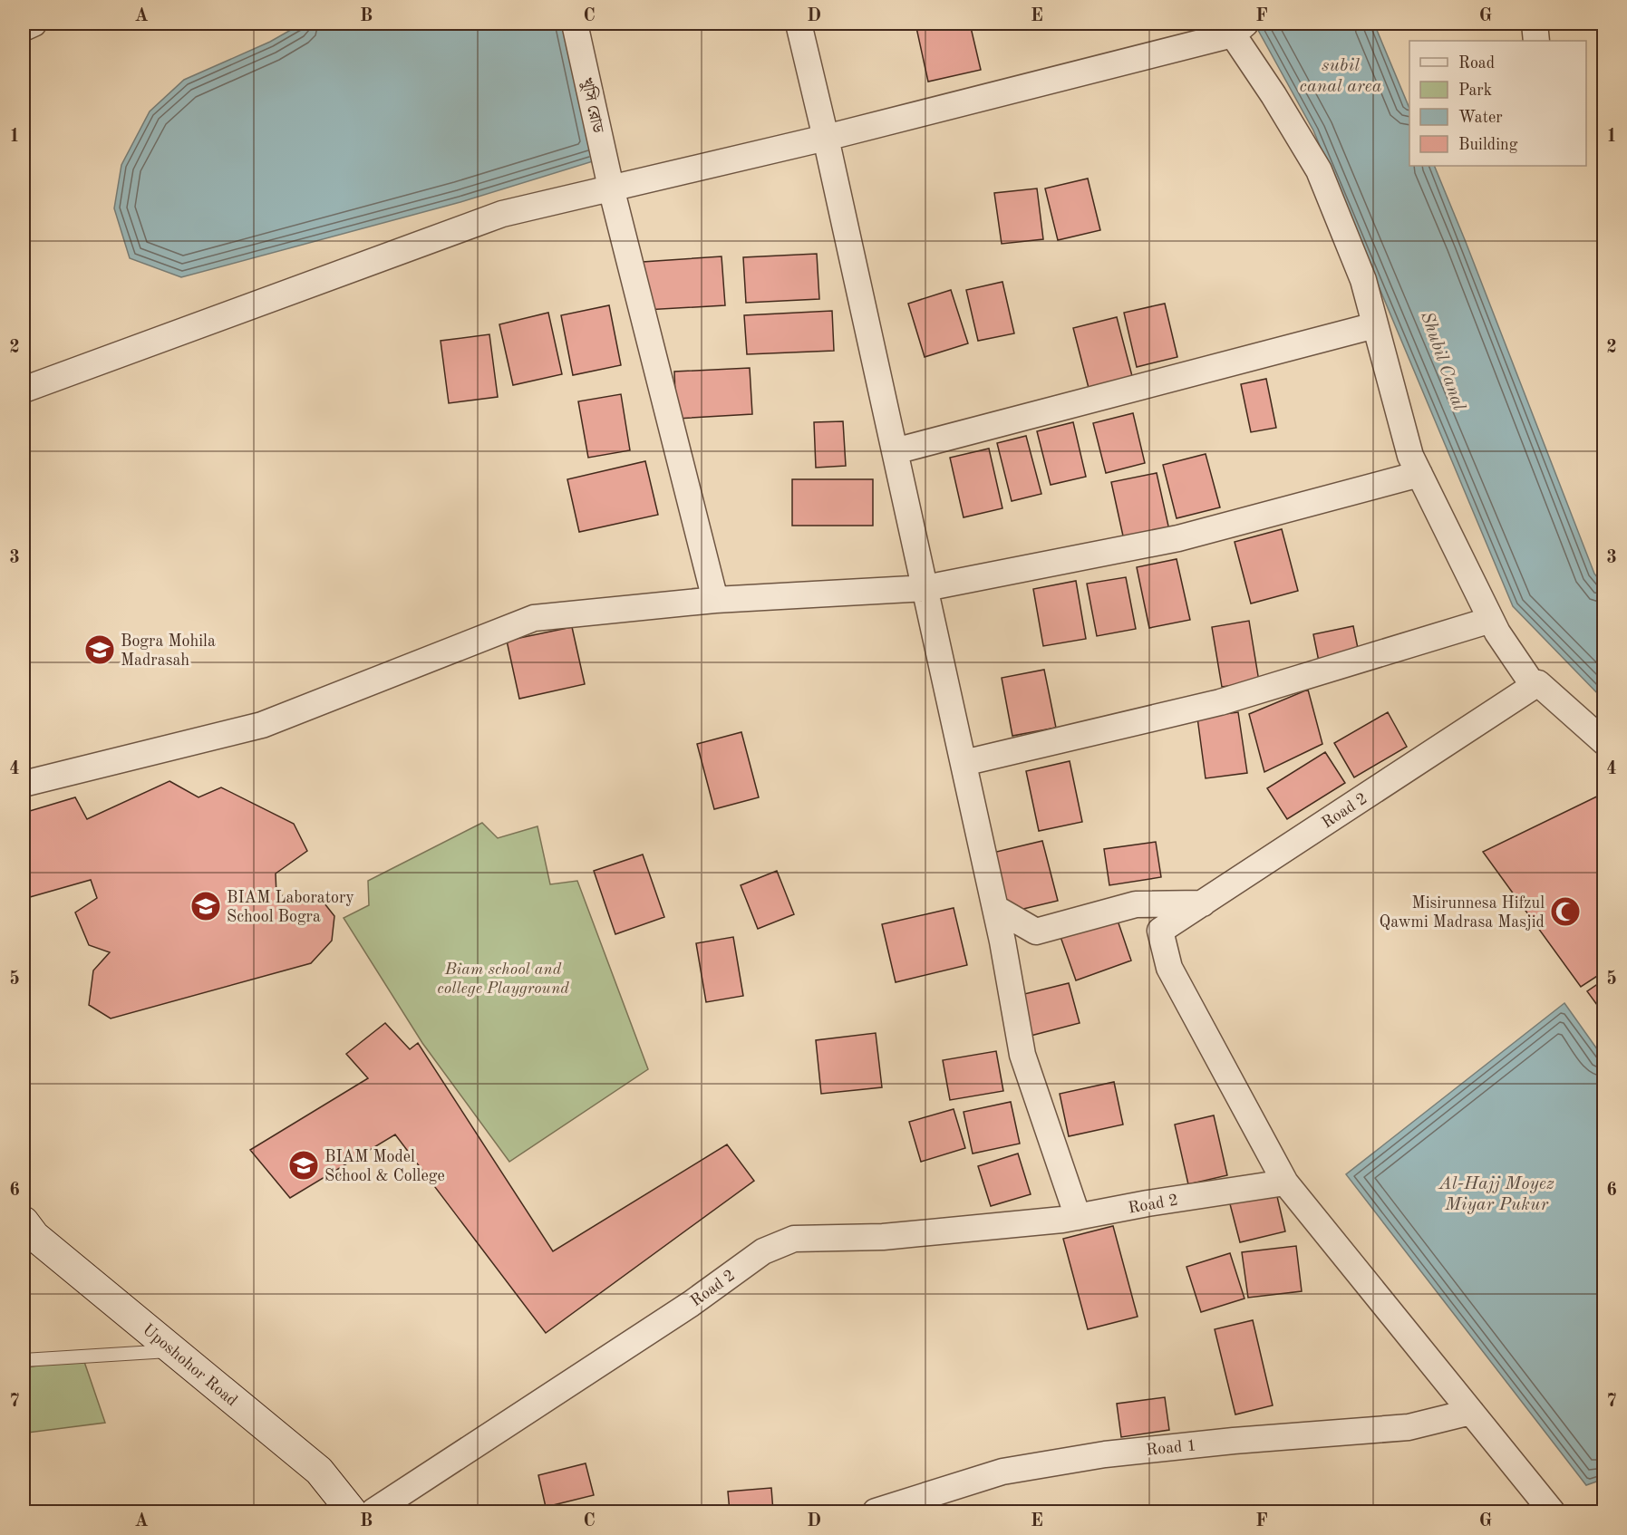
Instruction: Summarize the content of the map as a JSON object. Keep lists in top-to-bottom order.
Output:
{
  "streets": {
    "main road": ["Uposhohor Road"],
    "street": ["খুসি রোড", "Road 2", "Road 1"]
  },
  "water": ["subil canal area", "Shubil Canal", "Al-Hajj Moyez Miyar Pukur"],
  "parks": ["Biam school and college Playground"],
  "places": {
    "school or university": ["Bogra Mohila Madrasah", "BIAM Laboratory School Bogra", "BIAM Model School & College"],
    "mosque": ["Misirunnesa Hifzul Qawmi Madrasa Masjid"]
  },
  "legend": [
    "Road",
    "Park",
    "Water",
    "Building"
  ],
  "grid": {
    "columns": [
      "A",
      "B",
      "C",
      "D",
      "E",
      "F",
      "G"
    ],
    "rows": [
      "1",
      "2",
      "3",
      "4",
      "5",
      "6",
      "7"
    ]
  }
}
